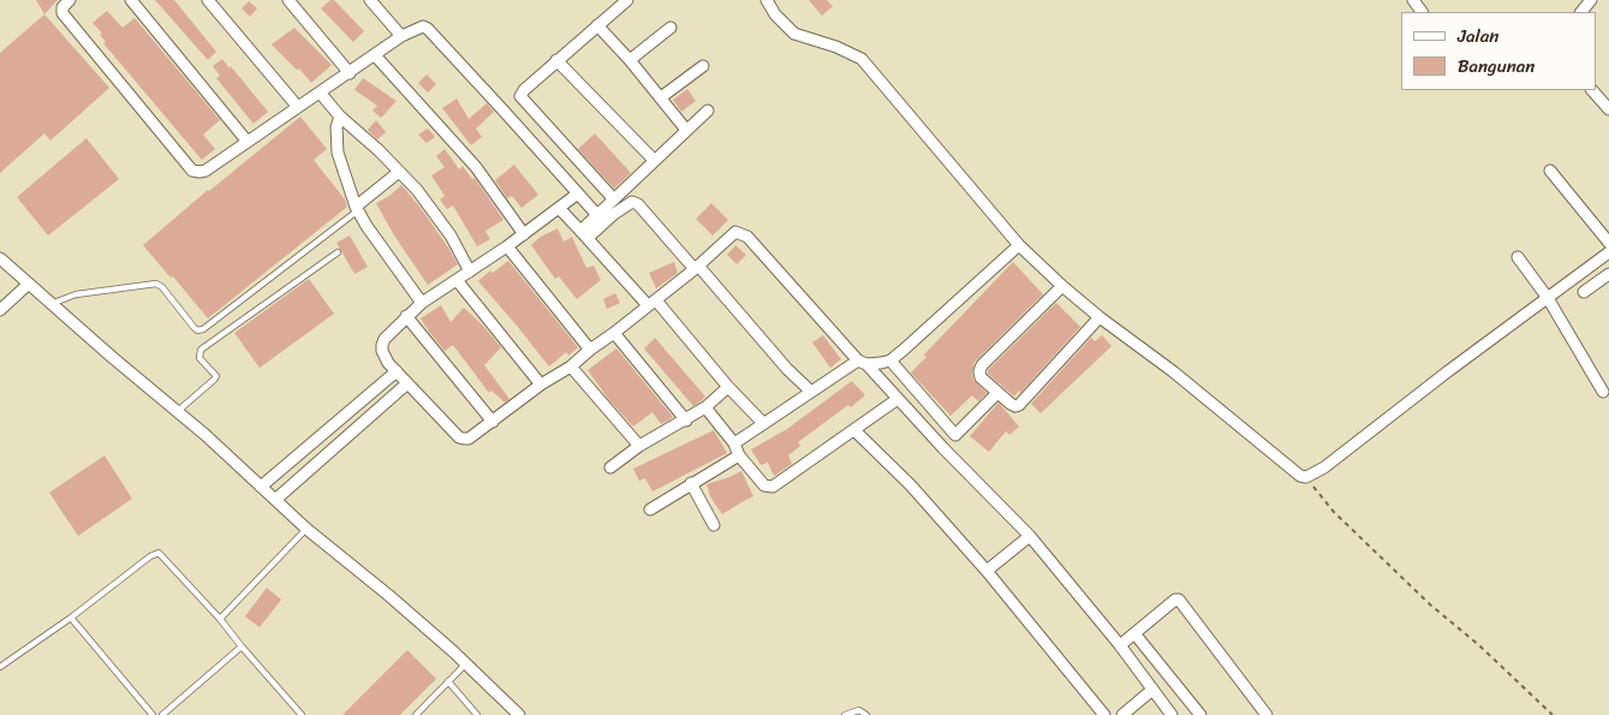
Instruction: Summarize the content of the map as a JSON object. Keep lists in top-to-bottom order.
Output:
{
  "legend": ["Jalan", "Bangunan"]
}
